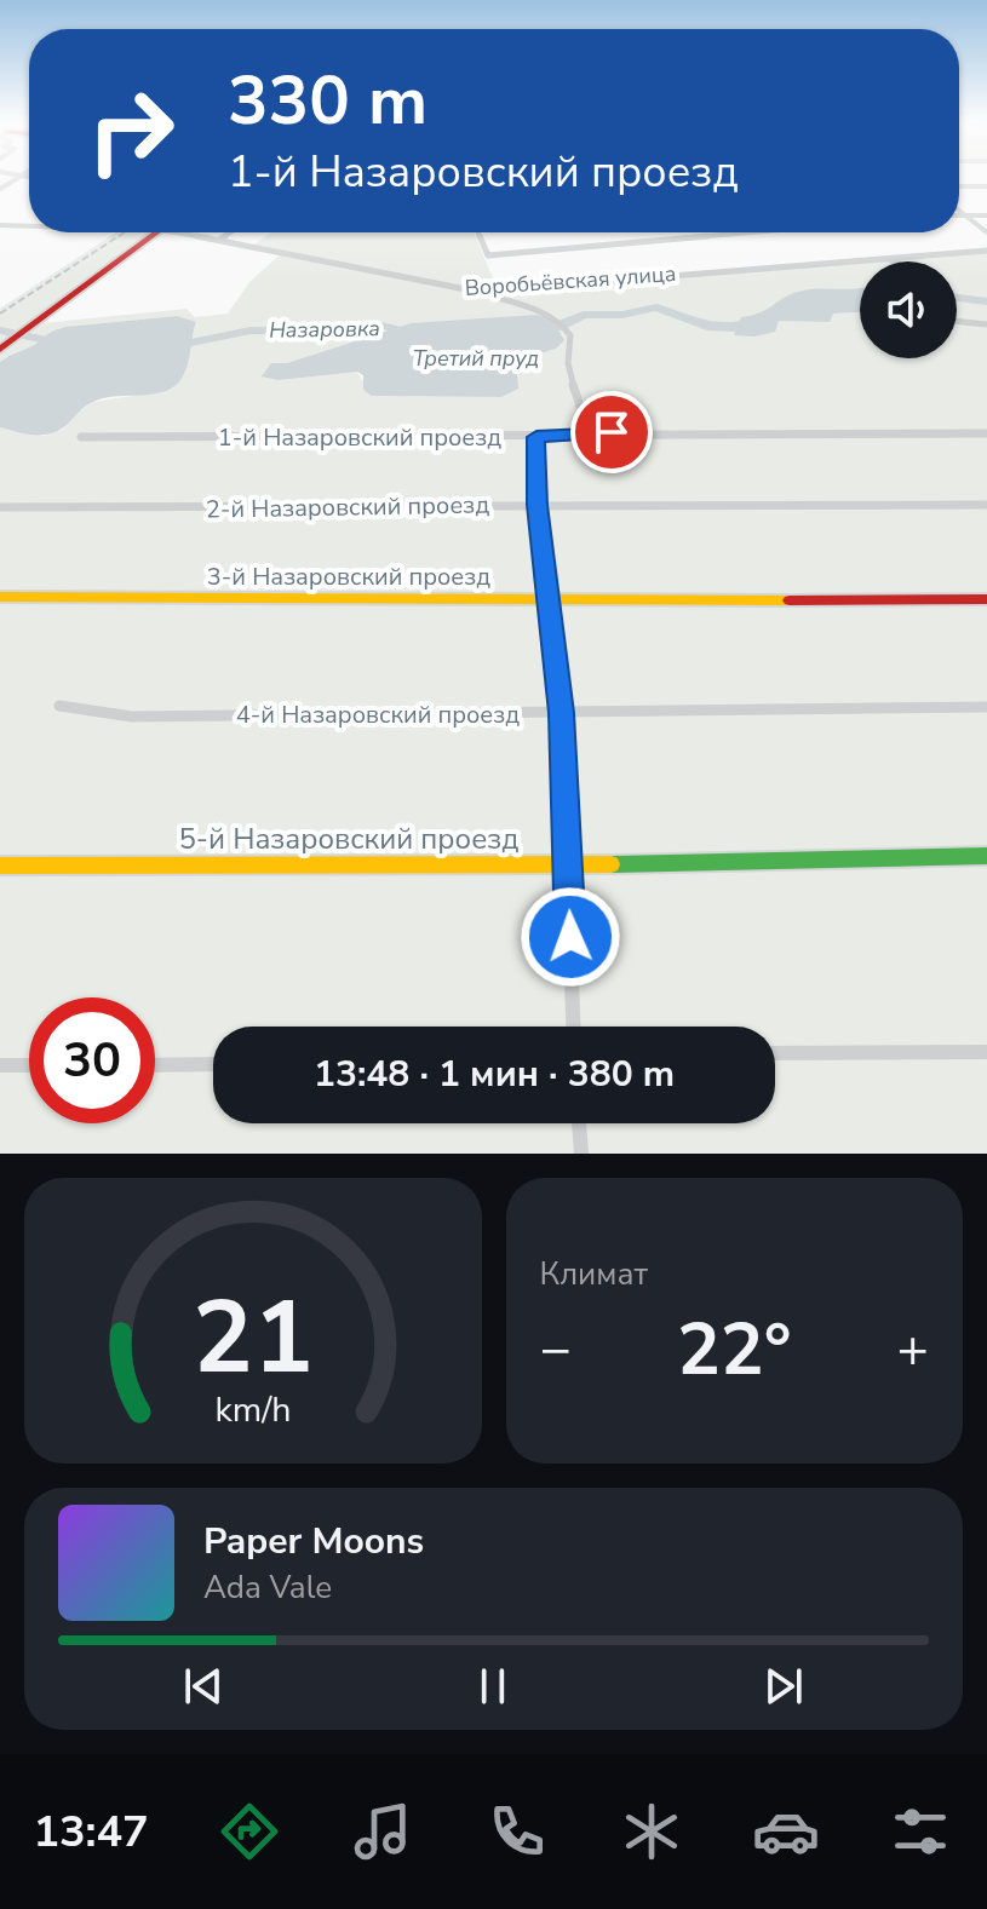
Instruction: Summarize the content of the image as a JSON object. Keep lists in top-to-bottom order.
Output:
{
  "streets": {
    "street": [
      "Воробьёвская улица",
      "1-й Назаровский проезд",
      "2-й Назаровский проезд",
      "3-й Назаровский проезд",
      "4-й Назаровский проезд",
      "5-й Назаровский проезд"
    ]
  },
  "water": ["Назаровка", "Третий пруд"],
  "page": {
    "turn": ["330 m", "1-й Назаровский проезд"],
    "limit": "30",
    "trip": "13:48 · 1 мин · 380 m",
    "tile": "Климат",
    "heat": ["−", "22°", "+"],
    "song": ["Paper Moons", "Ada Vale"],
    "tabs": "13:47",
    "gauge": ["21", "km/h"]
  }
}
